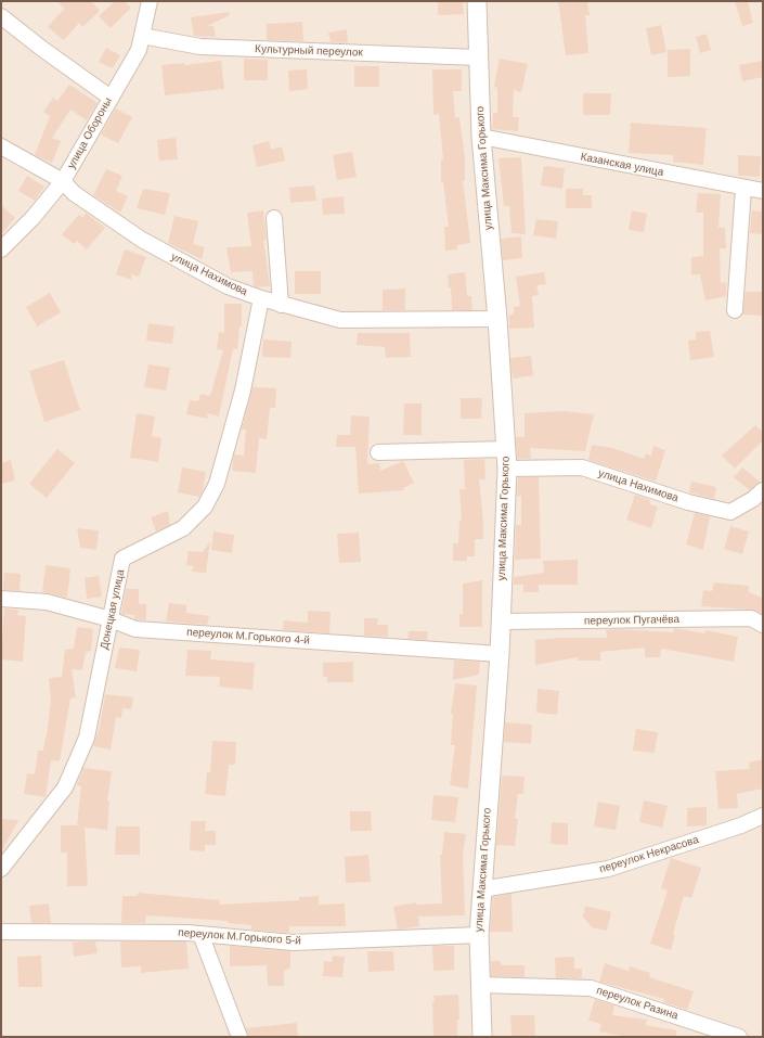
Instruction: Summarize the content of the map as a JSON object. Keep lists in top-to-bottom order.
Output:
{
  "streets": {
    "street": [
      "Культурный переулок",
      "улица Обороны",
      "Казанская улица",
      "улица Максима Горького",
      "улица Нахимова",
      "Донецкая улица",
      "переулок Пугачёва",
      "переулок М.Горького 4-й",
      "переулок Некрасова",
      "переулок М.Горького 5-й",
      "переулок Разина"
    ]
  },
  "crossings": [
    ["Культурный переулок", "улица Обороны"],
    ["Культурный переулок", "улица Максима Горького"],
    ["улица Обороны", "улица Нахимова"],
    ["Казанская улица", "улица Максима Горького"],
    ["улица Максима Горького", "улица Нахимова"],
    ["улица Максима Горького", "переулок Пугачёва"],
    ["улица Максима Горького", "переулок М.Горького 4-й"],
    ["улица Максима Горького", "переулок Некрасова"],
    ["улица Максима Горького", "переулок М.Горького 5-й"],
    ["улица Максима Горького", "переулок Разина"],
    ["улица Нахимова", "Донецкая улица"],
    ["Донецкая улица", "переулок М.Горького 4-й"]
  ]
}
